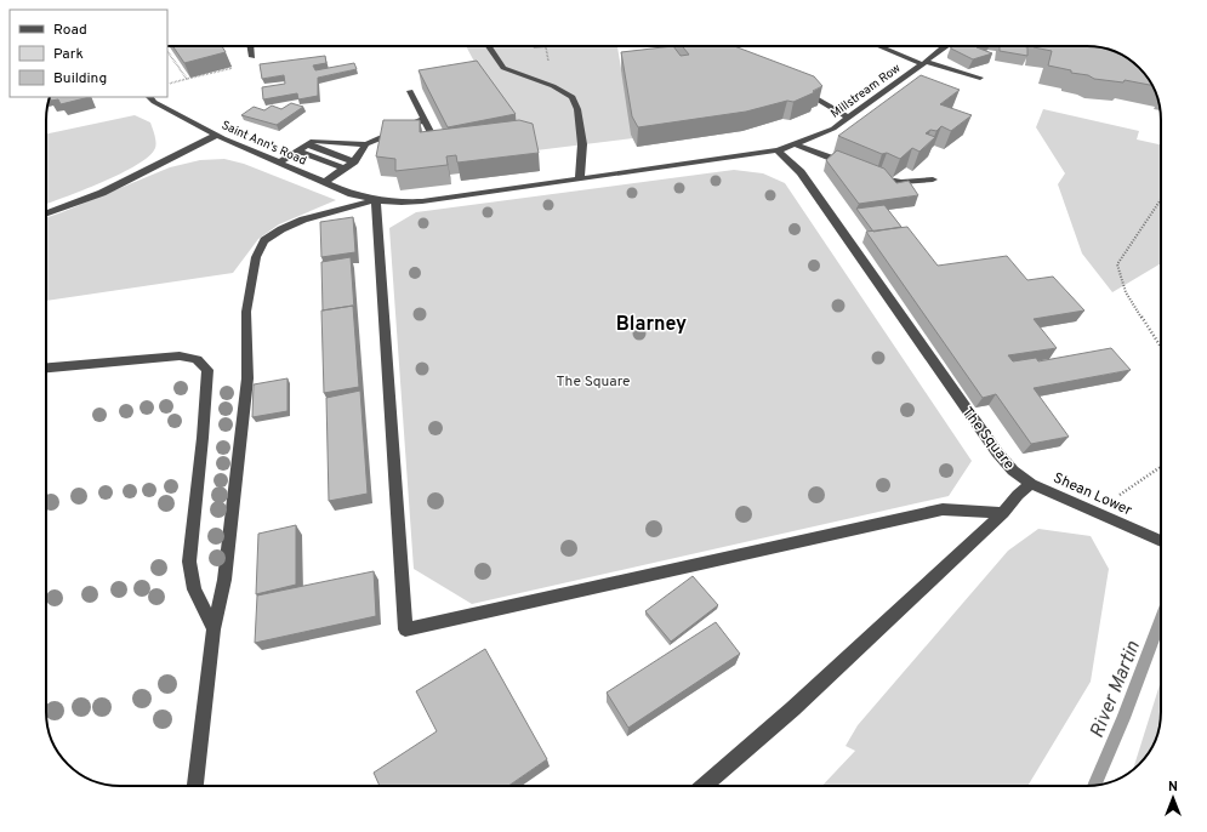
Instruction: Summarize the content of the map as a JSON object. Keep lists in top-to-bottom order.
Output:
{
  "streets": {
    "street": [
      "Millstream Row",
      "Saint Ann's Road",
      "The Square",
      "Shean Lower"
    ]
  },
  "crossings": [
    ["The Square", "Shean Lower"]
  ],
  "districts": ["Blarney"],
  "water": ["River Martin"],
  "parks": ["The Square"],
  "legend": ["Road", "Park", "Building"],
  "north": "top"
}
